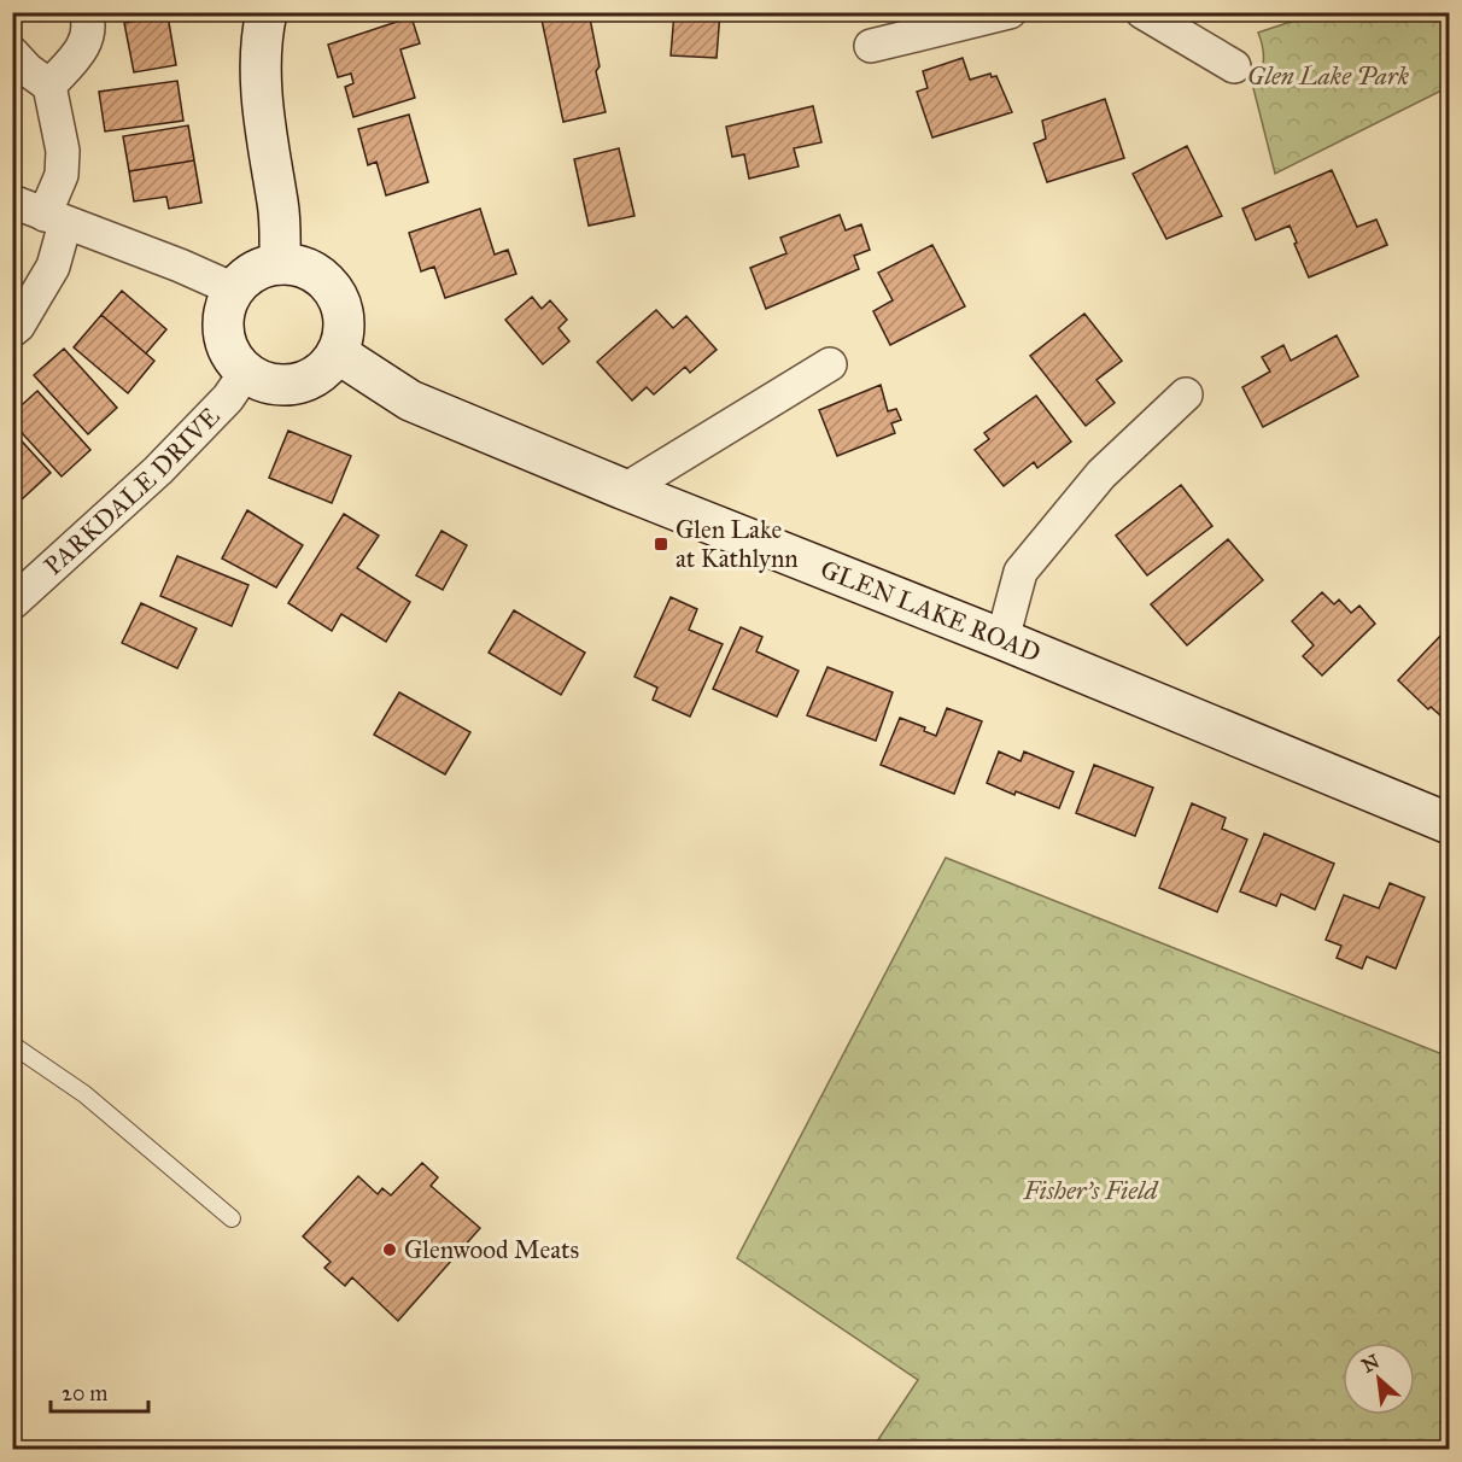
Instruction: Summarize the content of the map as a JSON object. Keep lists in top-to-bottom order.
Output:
{
  "streets": {
    "street": ["PARKDALE DRIVE", "GLEN LAKE ROAD"]
  },
  "crossings": [
    ["PARKDALE DRIVE", "GLEN LAKE ROAD"]
  ],
  "parks": ["Glen Lake Park", "Fisher's Field"],
  "places": {
    "transit": ["Glen Lake at Kathlynn"],
    "other": ["Glenwood Meats"]
  },
  "scale_bar": "20 m",
  "north": "top left"
}
